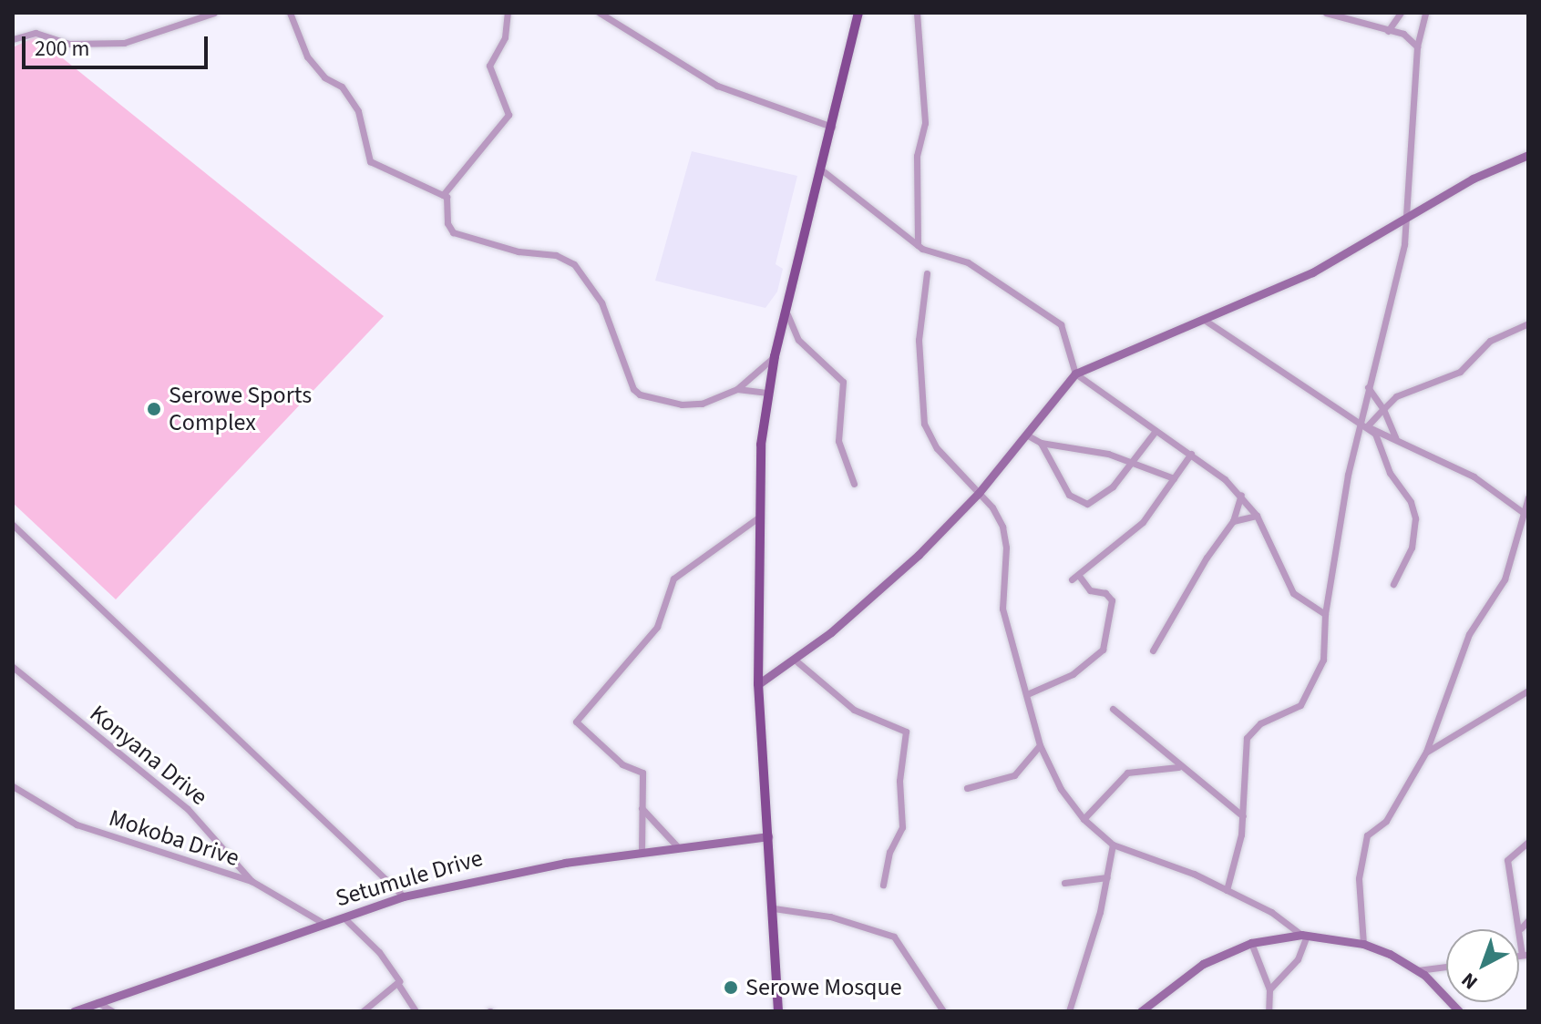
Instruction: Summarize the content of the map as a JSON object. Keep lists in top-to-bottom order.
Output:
{
  "streets": {
    "street": ["Konyana Drive", "Mokoba Drive", "Setumule Drive"]
  },
  "crossings": [
    ["Konyana Drive", "Mokoba Drive"],
    ["Mokoba Drive", "Setumule Drive"]
  ],
  "places": ["Serowe Sports Complex", "Serowe Mosque"],
  "scale_bar": "200 m",
  "north": "bottom left"
}
